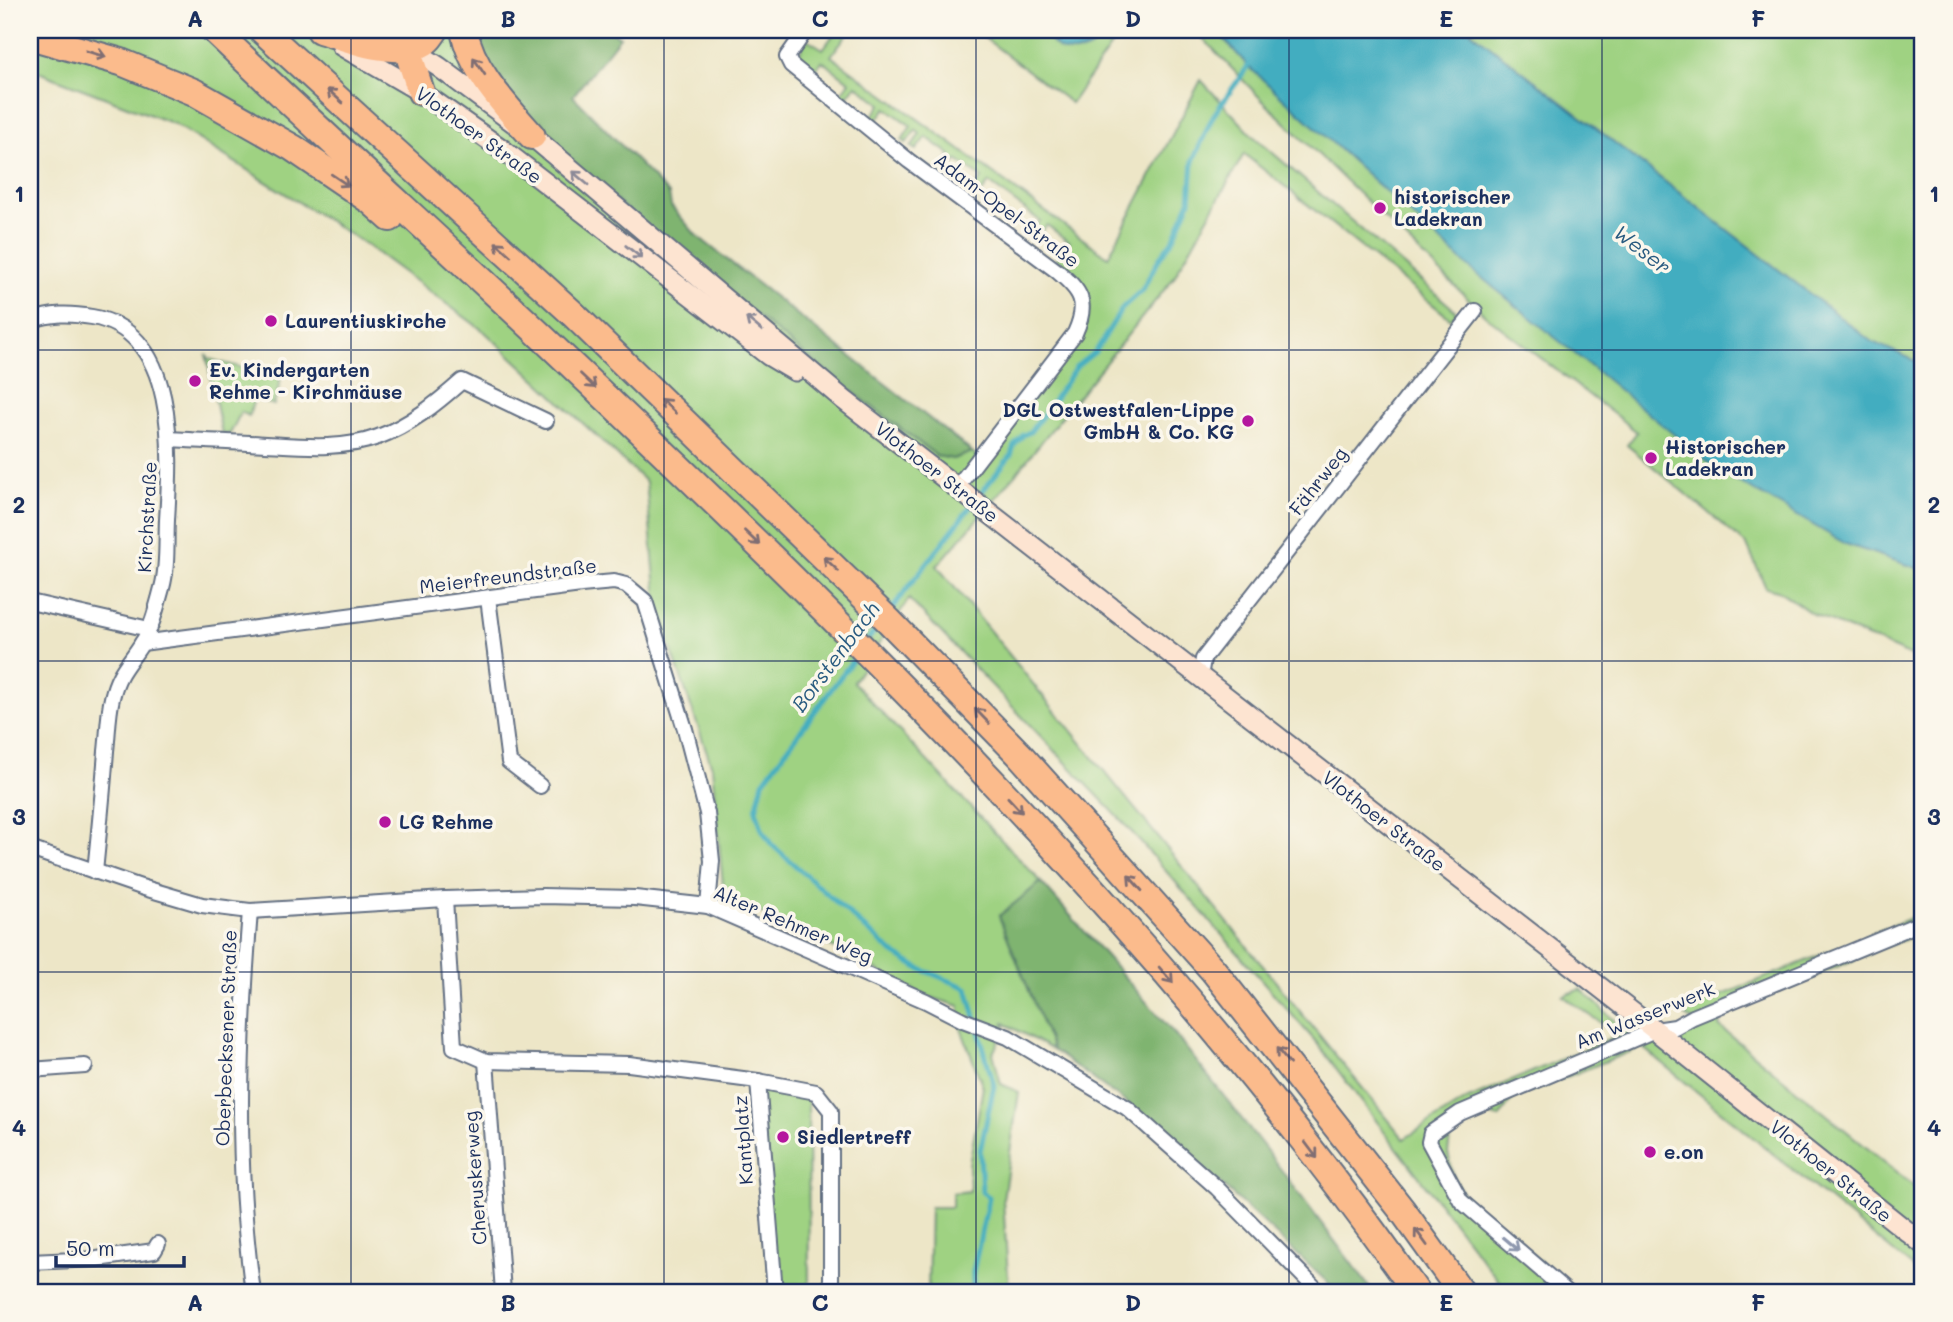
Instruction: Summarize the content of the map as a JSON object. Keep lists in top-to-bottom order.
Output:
{
  "streets": {
    "main road": ["Vlothoer Straße"],
    "street": [
      "Adam-Opel-Straße",
      "Fährweg",
      "Kirchstraße",
      "Meierfreundstraße",
      "Alter Rehmer Weg",
      "Am Wasserwerk",
      "Oberbecksener Straße",
      "Kantplatz",
      "Cheruskerweg"
    ]
  },
  "crossings": [
    ["Vlothoer Straße", "Adam-Opel-Straße"],
    ["Vlothoer Straße", "Fährweg"],
    ["Vlothoer Straße", "Am Wasserwerk"],
    ["Kirchstraße", "Meierfreundstraße"],
    ["Kirchstraße", "Alter Rehmer Weg"],
    ["Meierfreundstraße", "Alter Rehmer Weg"],
    ["Alter Rehmer Weg", "Oberbecksener Straße"]
  ],
  "water": ["Weser", "Borstenbach"],
  "places": [
    "historischer Ladekran",
    "Laurentiuskirche",
    "Ev. Kindergarten Rehme - Kirchmäuse",
    "DGL Ostwestfalen-Lippe GmbH & Co. KG",
    "Historischer Ladekran",
    "LG Rehme",
    "Siedlertreff",
    "e.on"
  ],
  "scale_bar": "50 m",
  "grid": {
    "columns": [
      "A",
      "B",
      "C",
      "D",
      "E",
      "F"
    ],
    "rows": [
      "1",
      "2",
      "3",
      "4"
    ]
  }
}
